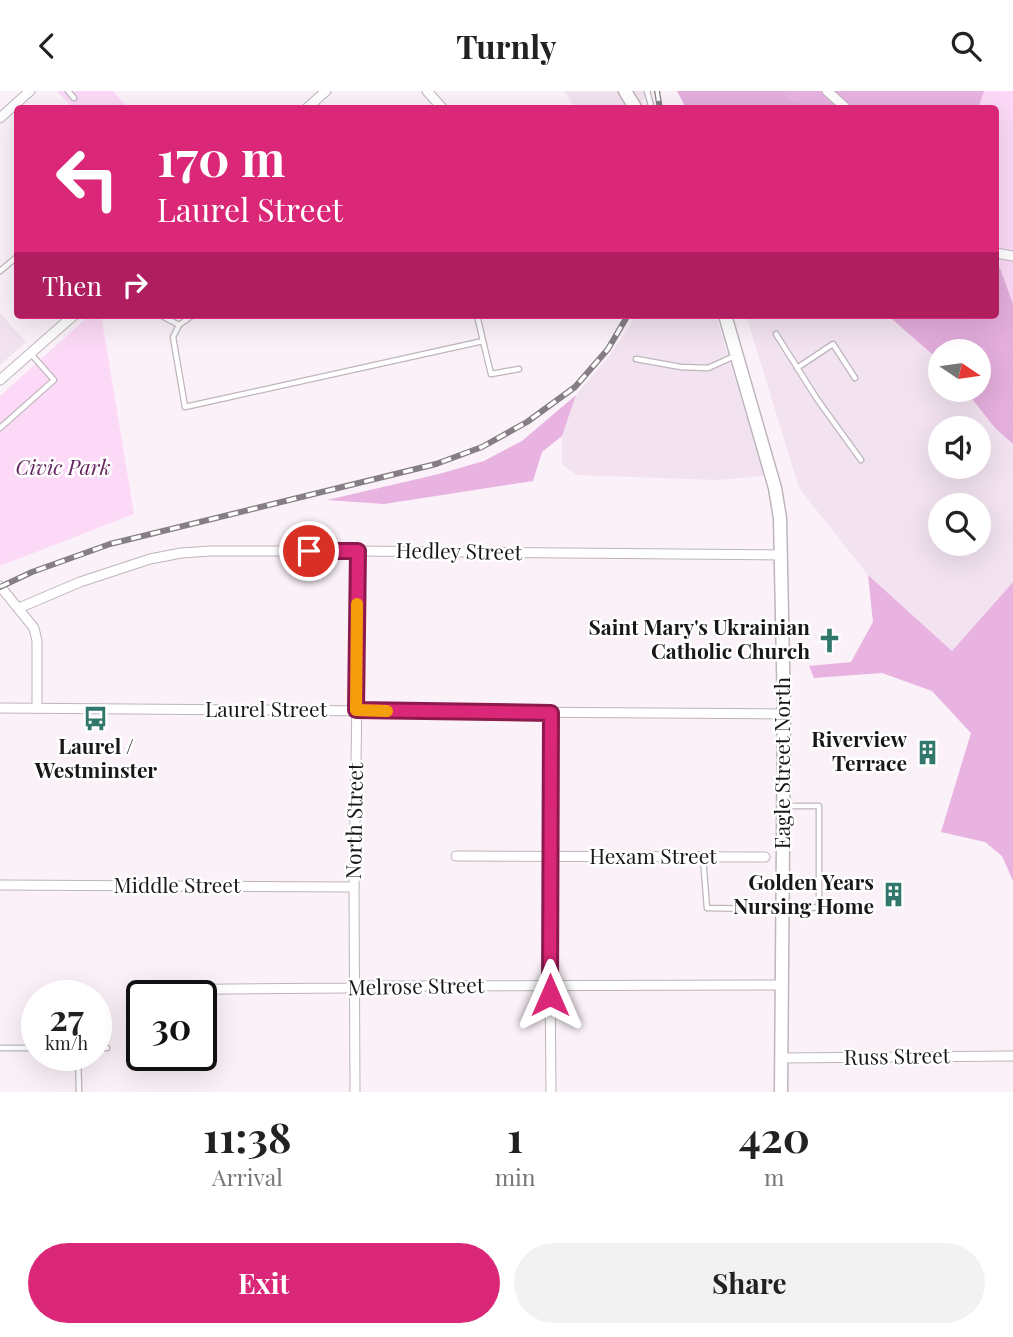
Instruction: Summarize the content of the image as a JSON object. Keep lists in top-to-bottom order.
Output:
{
  "streets": {
    "main road": ["Eagle Street North"],
    "street": [
      "Hedley Street",
      "Laurel Street",
      "North Street",
      "Hexam Street",
      "Middle Street",
      "Melrose Street",
      "Russ Street"
    ]
  },
  "crossings": [
    ["Hedley Street", "Eagle Street North"],
    ["Hedley Street", "North Street"],
    ["Laurel Street", "Eagle Street North"],
    ["Laurel Street", "North Street"],
    ["Eagle Street North", "Melrose Street"],
    ["Eagle Street North", "Russ Street"],
    ["North Street", "Middle Street"],
    ["North Street", "Melrose Street"]
  ],
  "parks": ["Civic Park"],
  "places": {
    "church": ["Saint Mary's Ukrainian Catholic Church"],
    "bus stop": ["Laurel / Westminster"],
    "building": ["Riverview Terrace", "Golden Years Nursing Home"]
  },
  "north": "right",
  "page": {
    "header": "Turnly",
    "turn": ["170 m", "Laurel Street"],
    "then": "Then",
    "speed": "27 km/h",
    "limit": "30",
    "eta": [
      "11:38",
      "Arrival",
      "1",
      "min",
      "420",
      "m"
    ],
    "buttons": ["Exit", "Share"]
  }
}
